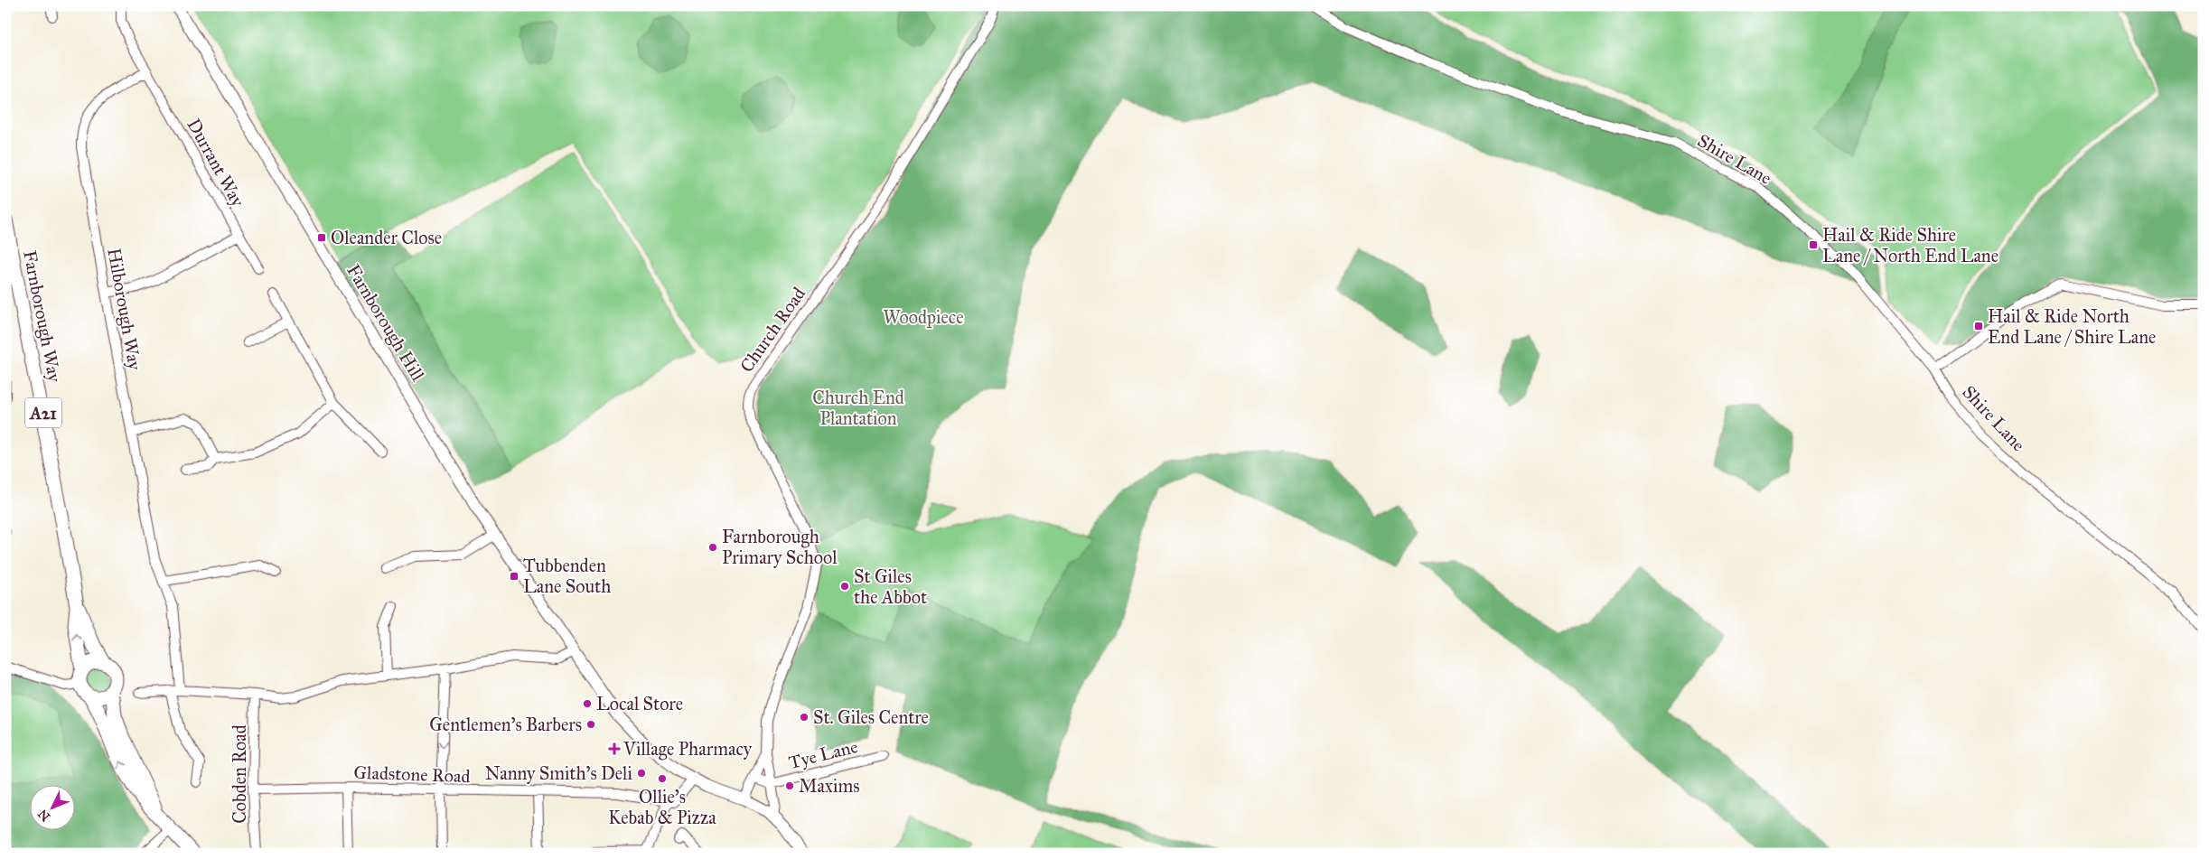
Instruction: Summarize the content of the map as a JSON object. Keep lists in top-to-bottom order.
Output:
{
  "streets": {
    "highway": ["Farnborough Way", "A21"],
    "main road": ["Farnborough Hill"],
    "street": [
      "Shire Lane",
      "Durrant Way",
      "Hilborough Way",
      "Church Road",
      "Tye Lane",
      "Cobden Road",
      "Gladstone Road"
    ]
  },
  "crossings": [
    ["Durrant Way", "Hilborough Way"],
    ["Farnborough Hill", "Church Road"],
    ["Church Road", "Tye Lane"],
    ["Cobden Road", "Gladstone Road"]
  ],
  "parks": ["Woodpiece", "Church End Plantation"],
  "places": {
    "transit": [
      "Oleander Close",
      "Hail & Ride Shire Lane / North End Lane",
      "Hail & Ride North End Lane / Shire Lane",
      "Tubbenden Lane South"
    ],
    "other": [
      "Farnborough Primary School",
      "St Giles the Abbot",
      "Local Store",
      "St. Giles Centre",
      "Gentlemen’s Barbers",
      "Nanny Smith's Deli",
      "Ollie's Kebab & Pizza",
      "Maxims"
    ],
    "health": ["Village Pharmacy"]
  },
  "north": "bottom left"
}
